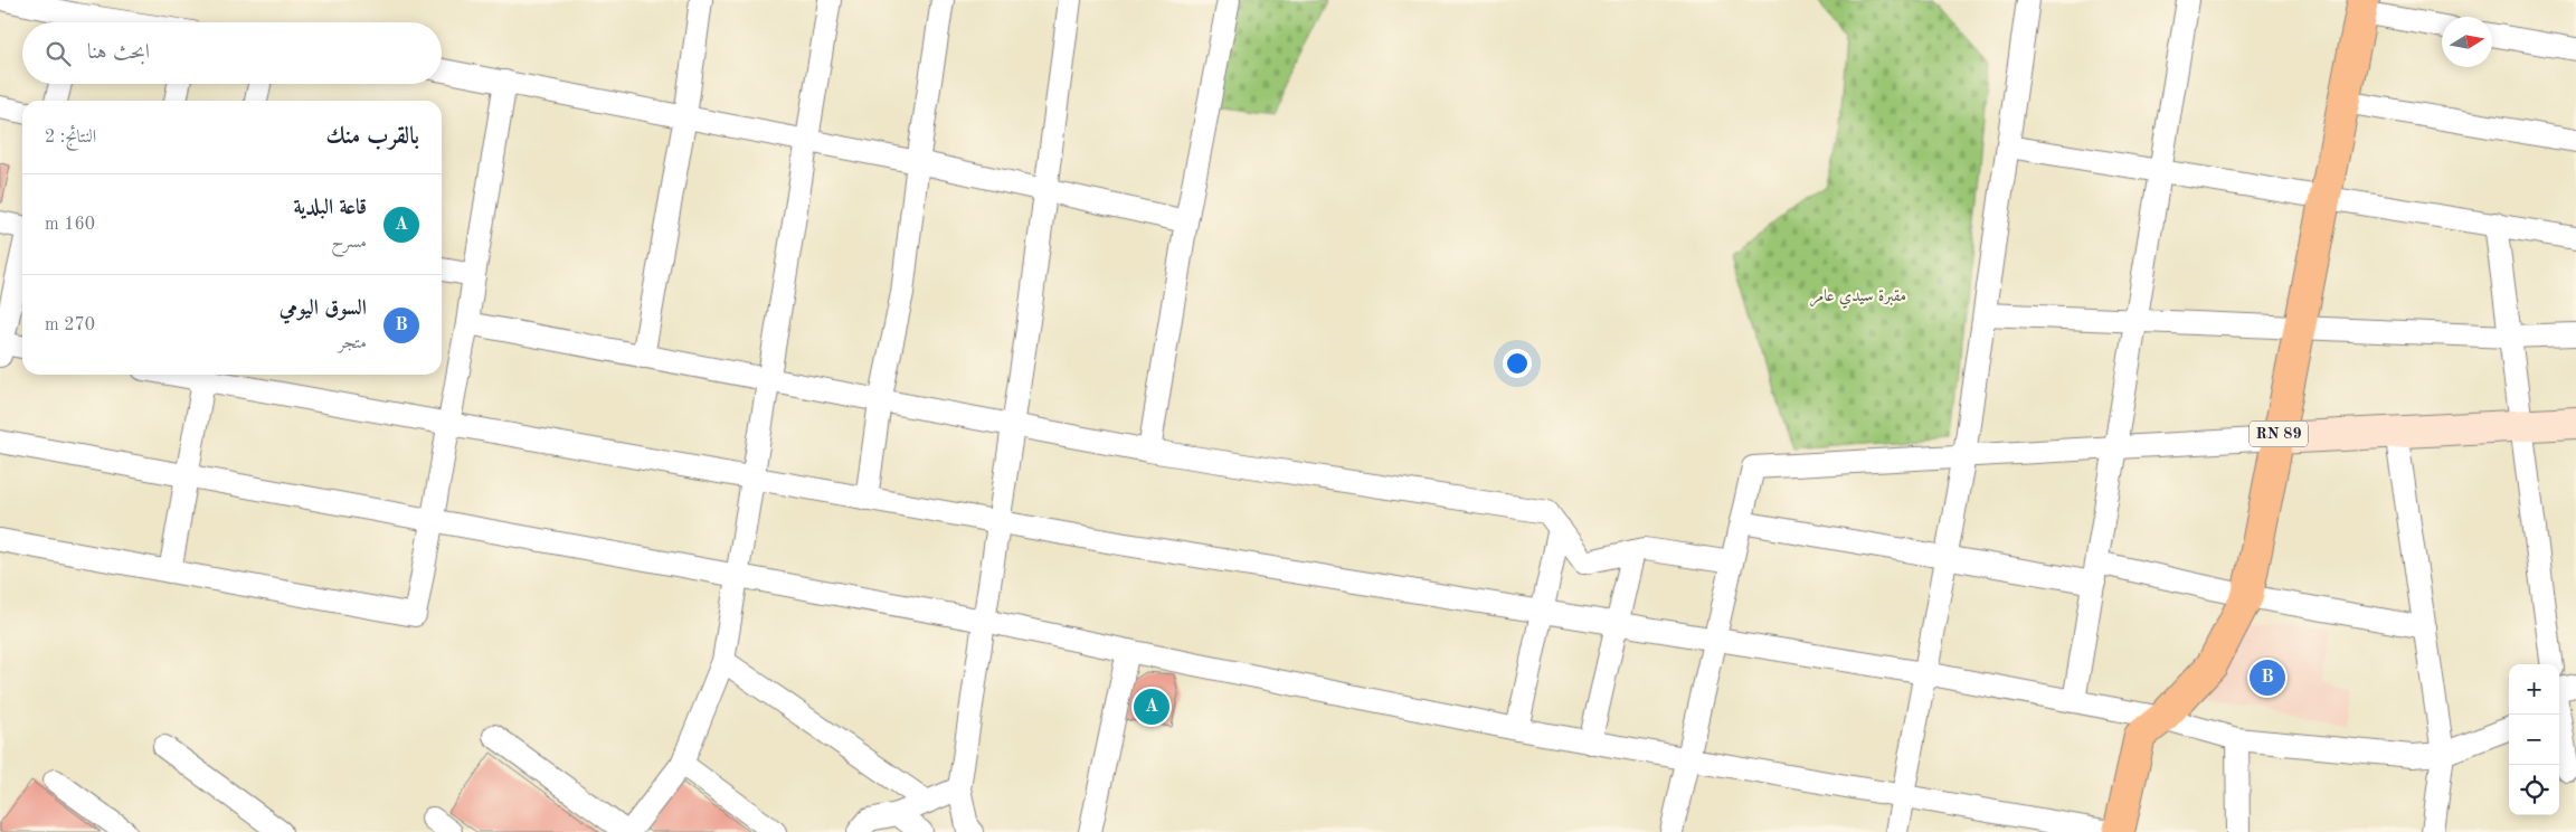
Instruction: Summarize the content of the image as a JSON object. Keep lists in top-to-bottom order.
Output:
{
  "streets": {
    "main road": ["RN 89"]
  },
  "parks": ["مقبرة سيدي عامر"],
  "north": "right",
  "page": {
    "search": "ابحث هنا",
    "heading": ["بالقرب منك", "النتائج: 2"],
    "list": [
      {
        "mark": "A",
        "name": "قاعة البلدية",
        "note": "مسرح",
        "value": "160 m"
      },
      {
        "mark": "B",
        "name": "السوق اليومي",
        "note": "متجر",
        "value": "270 m"
      }
    ],
    "pins": ["B", "A"],
    "map_buttons": ["+", "−"]
  }
}
